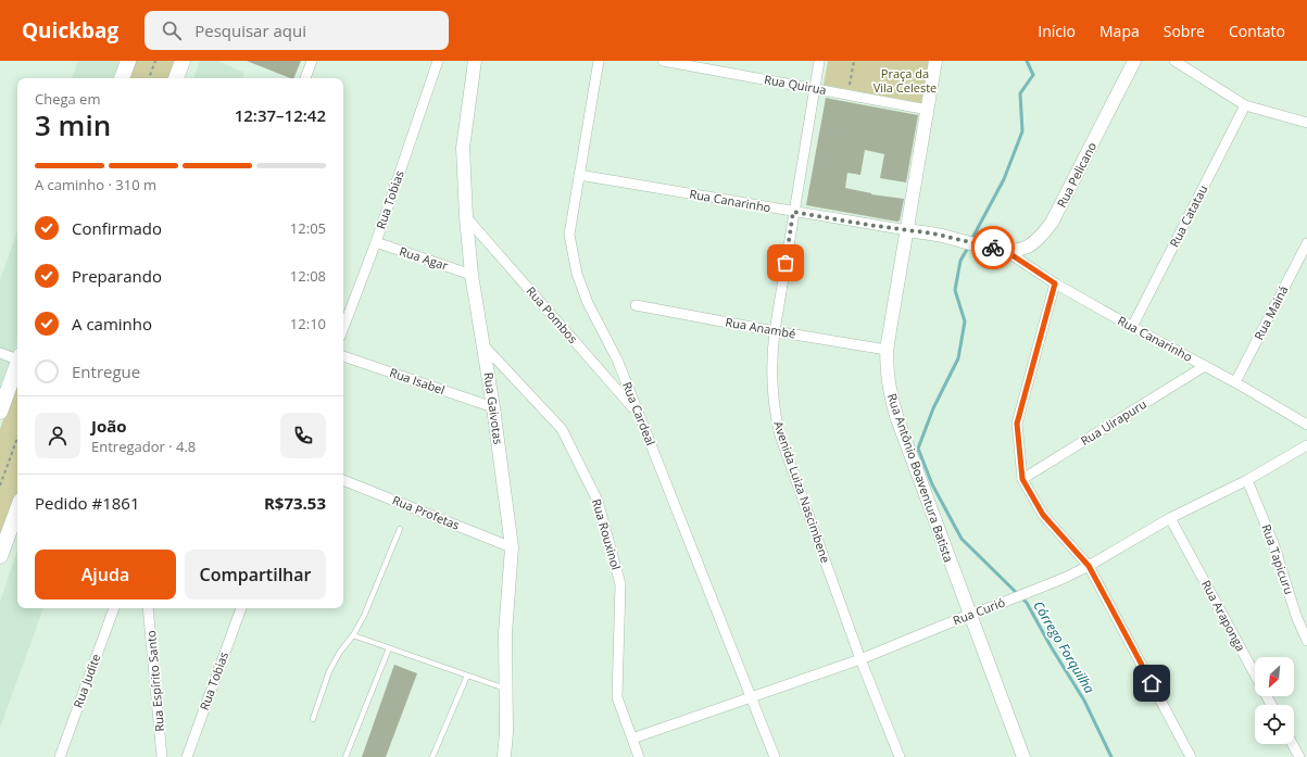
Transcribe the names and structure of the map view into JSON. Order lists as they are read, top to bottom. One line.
{"streets":{"street":["Rua Quirua","Rua Pelicano","Rua Tobias","Rua Canarinho","Rua Catatau","Rua Agar","Rua Mainá","Rua Pombos","Rua Anambé","Rua Isabel","Rua Gaivotas","Rua Cardeal","Rua Uirapuru","Rua Antônio Boaventura Batista","Avenida Luiza Nascimbene","Rua Profetas","Rua Rouxinol","Rua Tapicuru","Rua Curió","Rua Araponga","Rua Judite","Rua Espírito Santo"]},"crossings":[["Rua Quirua","Rua Antônio Boaventura Batista"],["Rua Quirua","Avenida Luiza Nascimbene"],["Rua Pelicano","Rua Canarinho"],["Rua Tobias","Rua Agar"],["Rua Canarinho","Rua Catatau"],["Rua Canarinho","Rua Mainá"],["Rua Canarinho","Rua Cardeal"],["Rua Canarinho","Rua Uirapuru"],["Rua Canarinho","Rua Antônio Boaventura Batista"],["Rua Canarinho","Avenida Luiza Nascimbene"],["Rua Agar","Rua Gaivotas"],["Rua Pombos","Rua Gaivotas"],["Rua Pombos","Rua Cardeal"],["Rua Anambé","Rua Antônio Boaventura Batista"],["Rua Anambé","Avenida Luiza Nascimbene"],["Rua Isabel","Rua Gaivotas"],["Rua Gaivotas","Rua Profetas"],["Rua Gaivotas","Rua Rouxinol"],["Rua Cardeal","Rua Curió"],["Rua Antônio Boaventura Batista","Rua Curió"],["Avenida Luiza Nascimbene","Rua Curió"],["Rua Rouxinol","Rua Curió"],["Rua Tapicuru","Rua Curió"],["Rua Curió","Rua Araponga"]],"water":["Córrego Forquilha"],"parks":["Praça da Vila Celeste"],"north":"bottom left","page":{"header":"Quickbag","search":"Pesquisar aqui","nav":["Início","Mapa","Sobre","Contato"],"heading":["3 min","Chega em","12:37–12:42"],"panel":["João","Entregador · 4.8","Pedido #1861","R$73.53"],"bar":"A caminho · 310 m","list":[["Confirmado","12:05"],["Preparando","12:08"],["A caminho","12:10"],"Entregue"],"buttons":["Ajuda","Compartilhar"]}}
